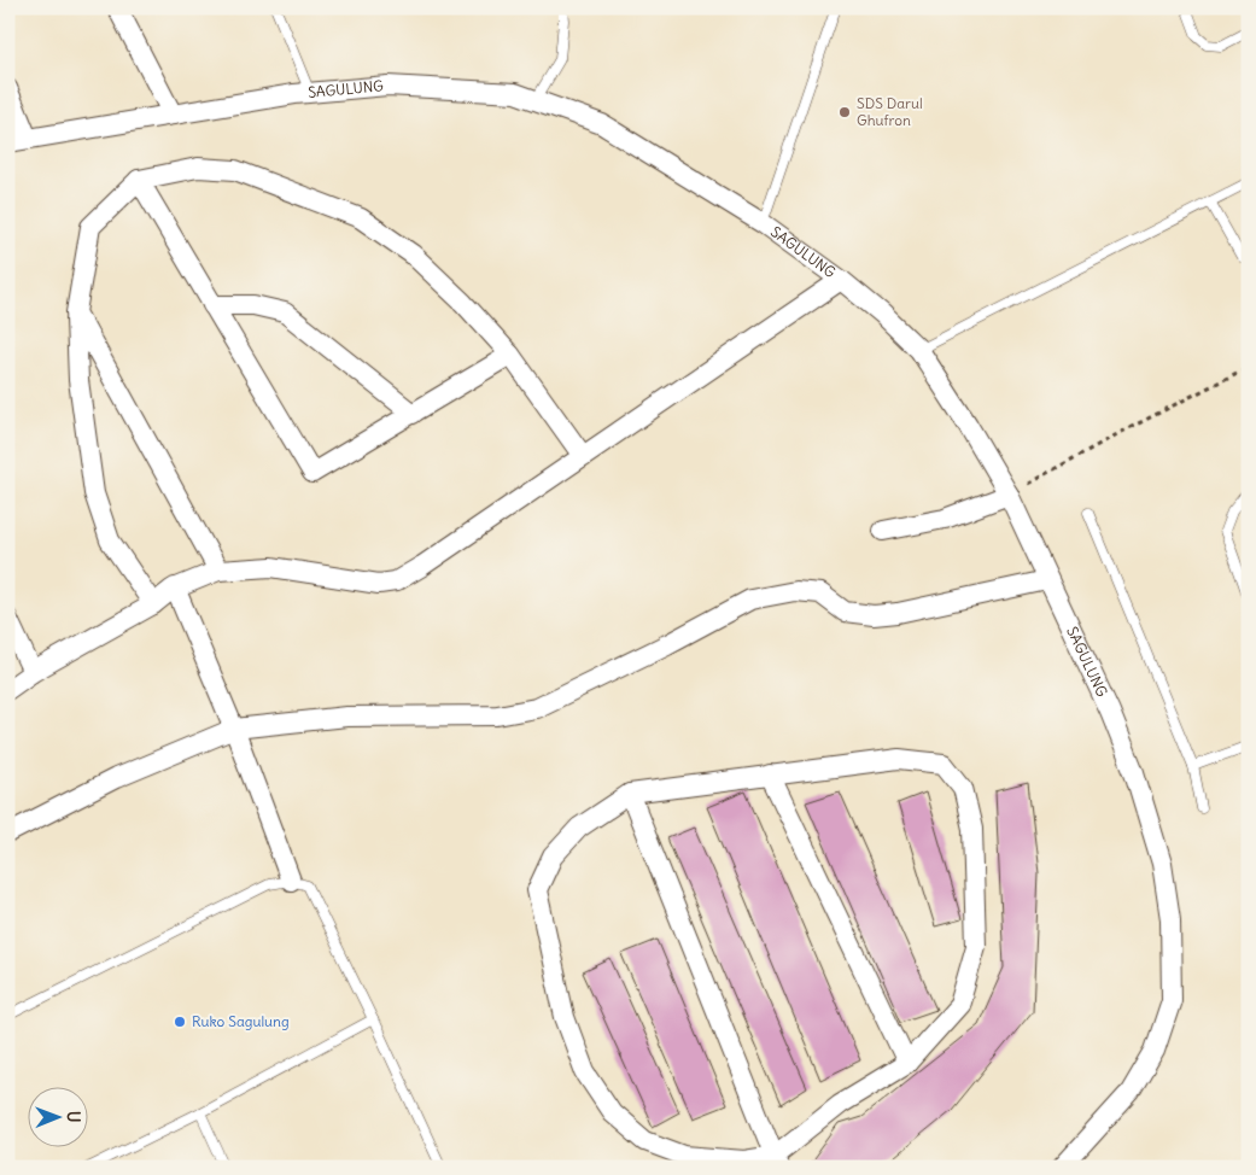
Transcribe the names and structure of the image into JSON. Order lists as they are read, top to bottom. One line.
{"streets":{"street":["SAGULUNG"]},"places":["SDS Darul Ghufron","Ruko Sagulung"],"north":"right"}
